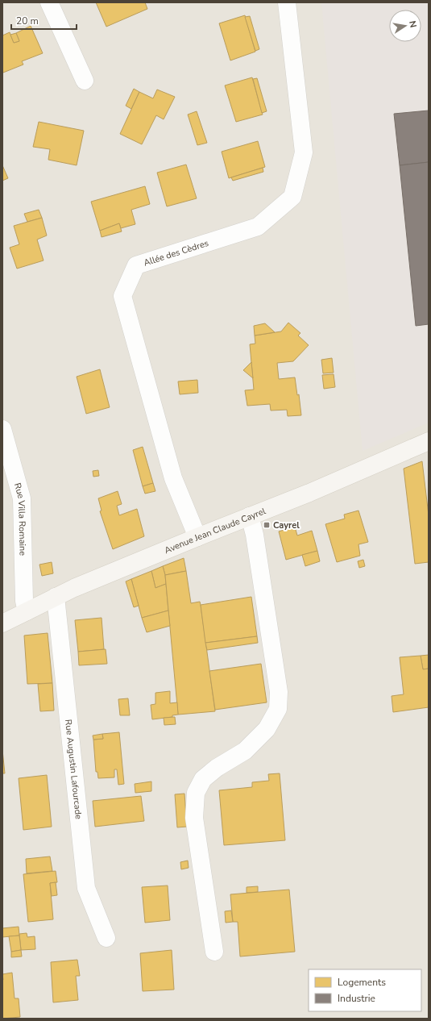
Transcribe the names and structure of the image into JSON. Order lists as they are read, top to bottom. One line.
{"streets":{"main road":["Avenue Jean Claude Cayrel"],"street":["Allée des Cèdres","Rue Villa Romaine","Rue Augustin Lafourcade"]},"crossings":[["Allée des Cèdres","Avenue Jean Claude Cayrel"],["Rue Villa Romaine","Avenue Jean Claude Cayrel"],["Avenue Jean Claude Cayrel","Rue Augustin Lafourcade"]],"places":{"transit":["Cayrel"]},"legend":["Logements","Industrie"],"scale_bar":"20 m","north":"right"}
